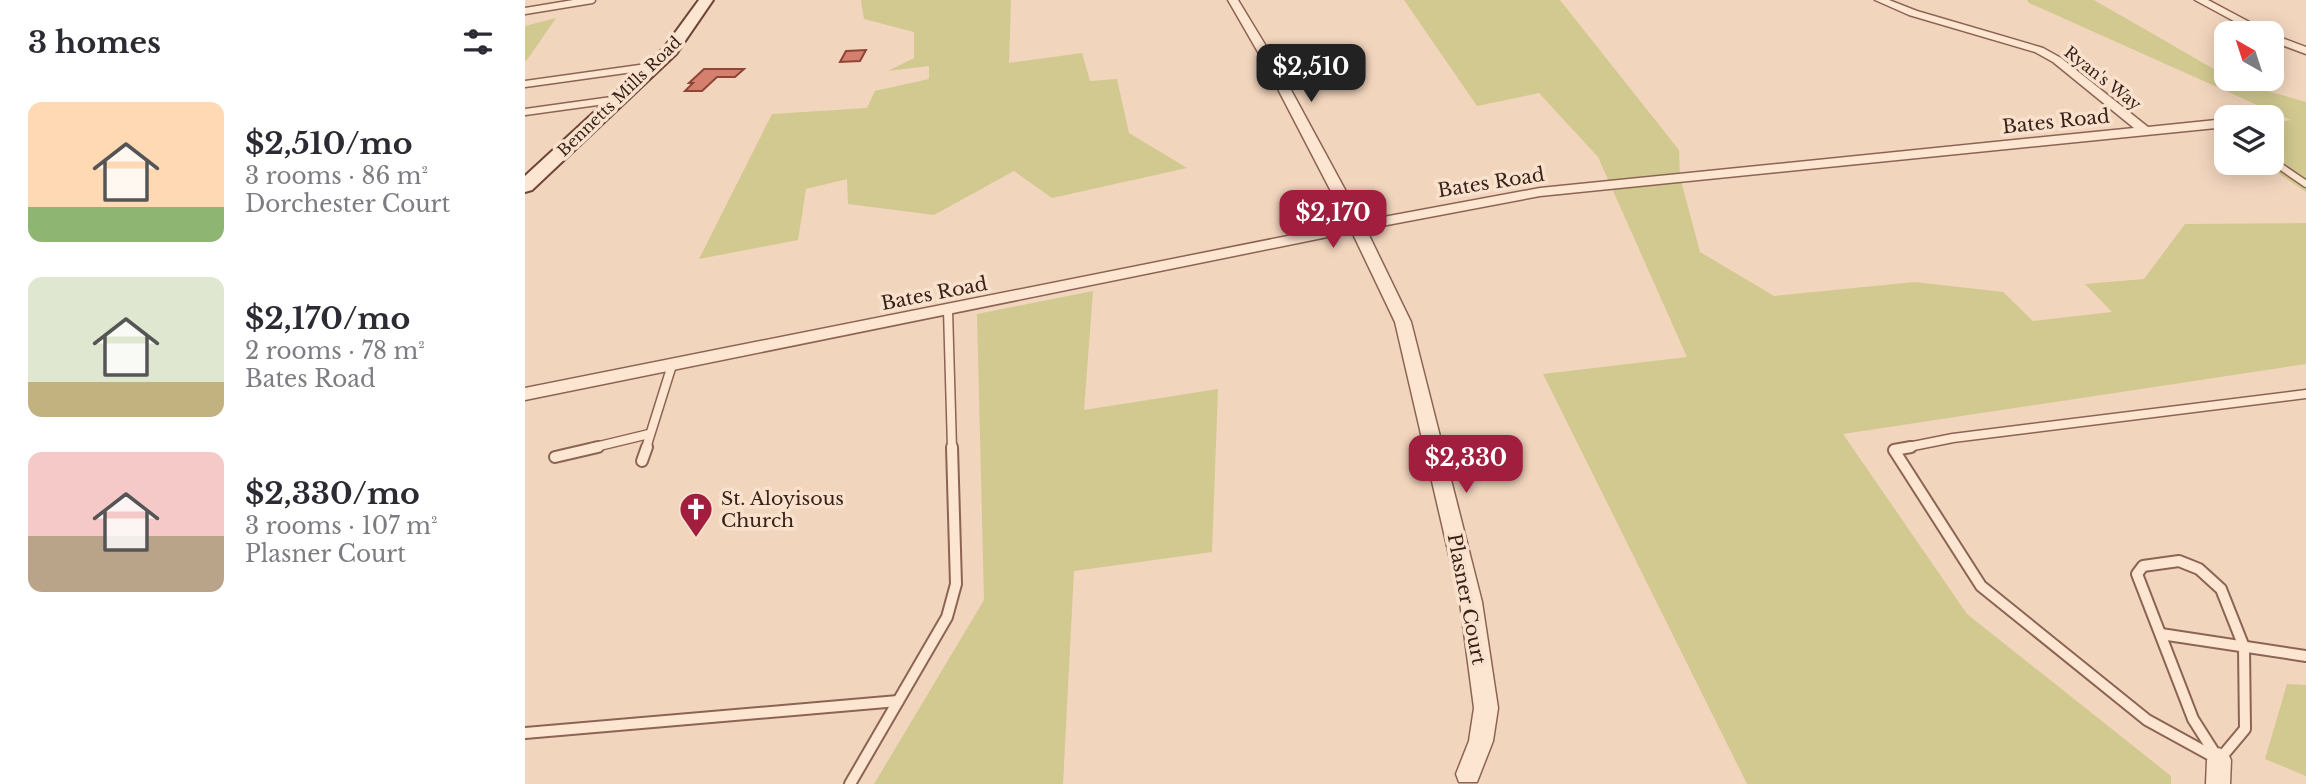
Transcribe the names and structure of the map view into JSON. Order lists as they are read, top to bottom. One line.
{"streets":{"main road":["Bennetts Mills Road"],"street":["Ryan's Way","Bates Road","Plasner Court"]},"crossings":[["Ryan's Way","Bates Road"],["Bates Road","Plasner Court"]],"places":{"church":["St. Aloyisous Church"]},"north":"top left","page":{"heading":"3 homes","price":["$2,510","$2,170","$2,330"],"list":[{"name":"$2,510/mo","note":"3 rooms · 86 m² · Dorchester Court"},{"name":"$2,170/mo","note":"2 rooms · 78 m² · Bates Road"},{"name":"$2,330/mo","note":"3 rooms · 107 m² · Plasner Court"}]}}
